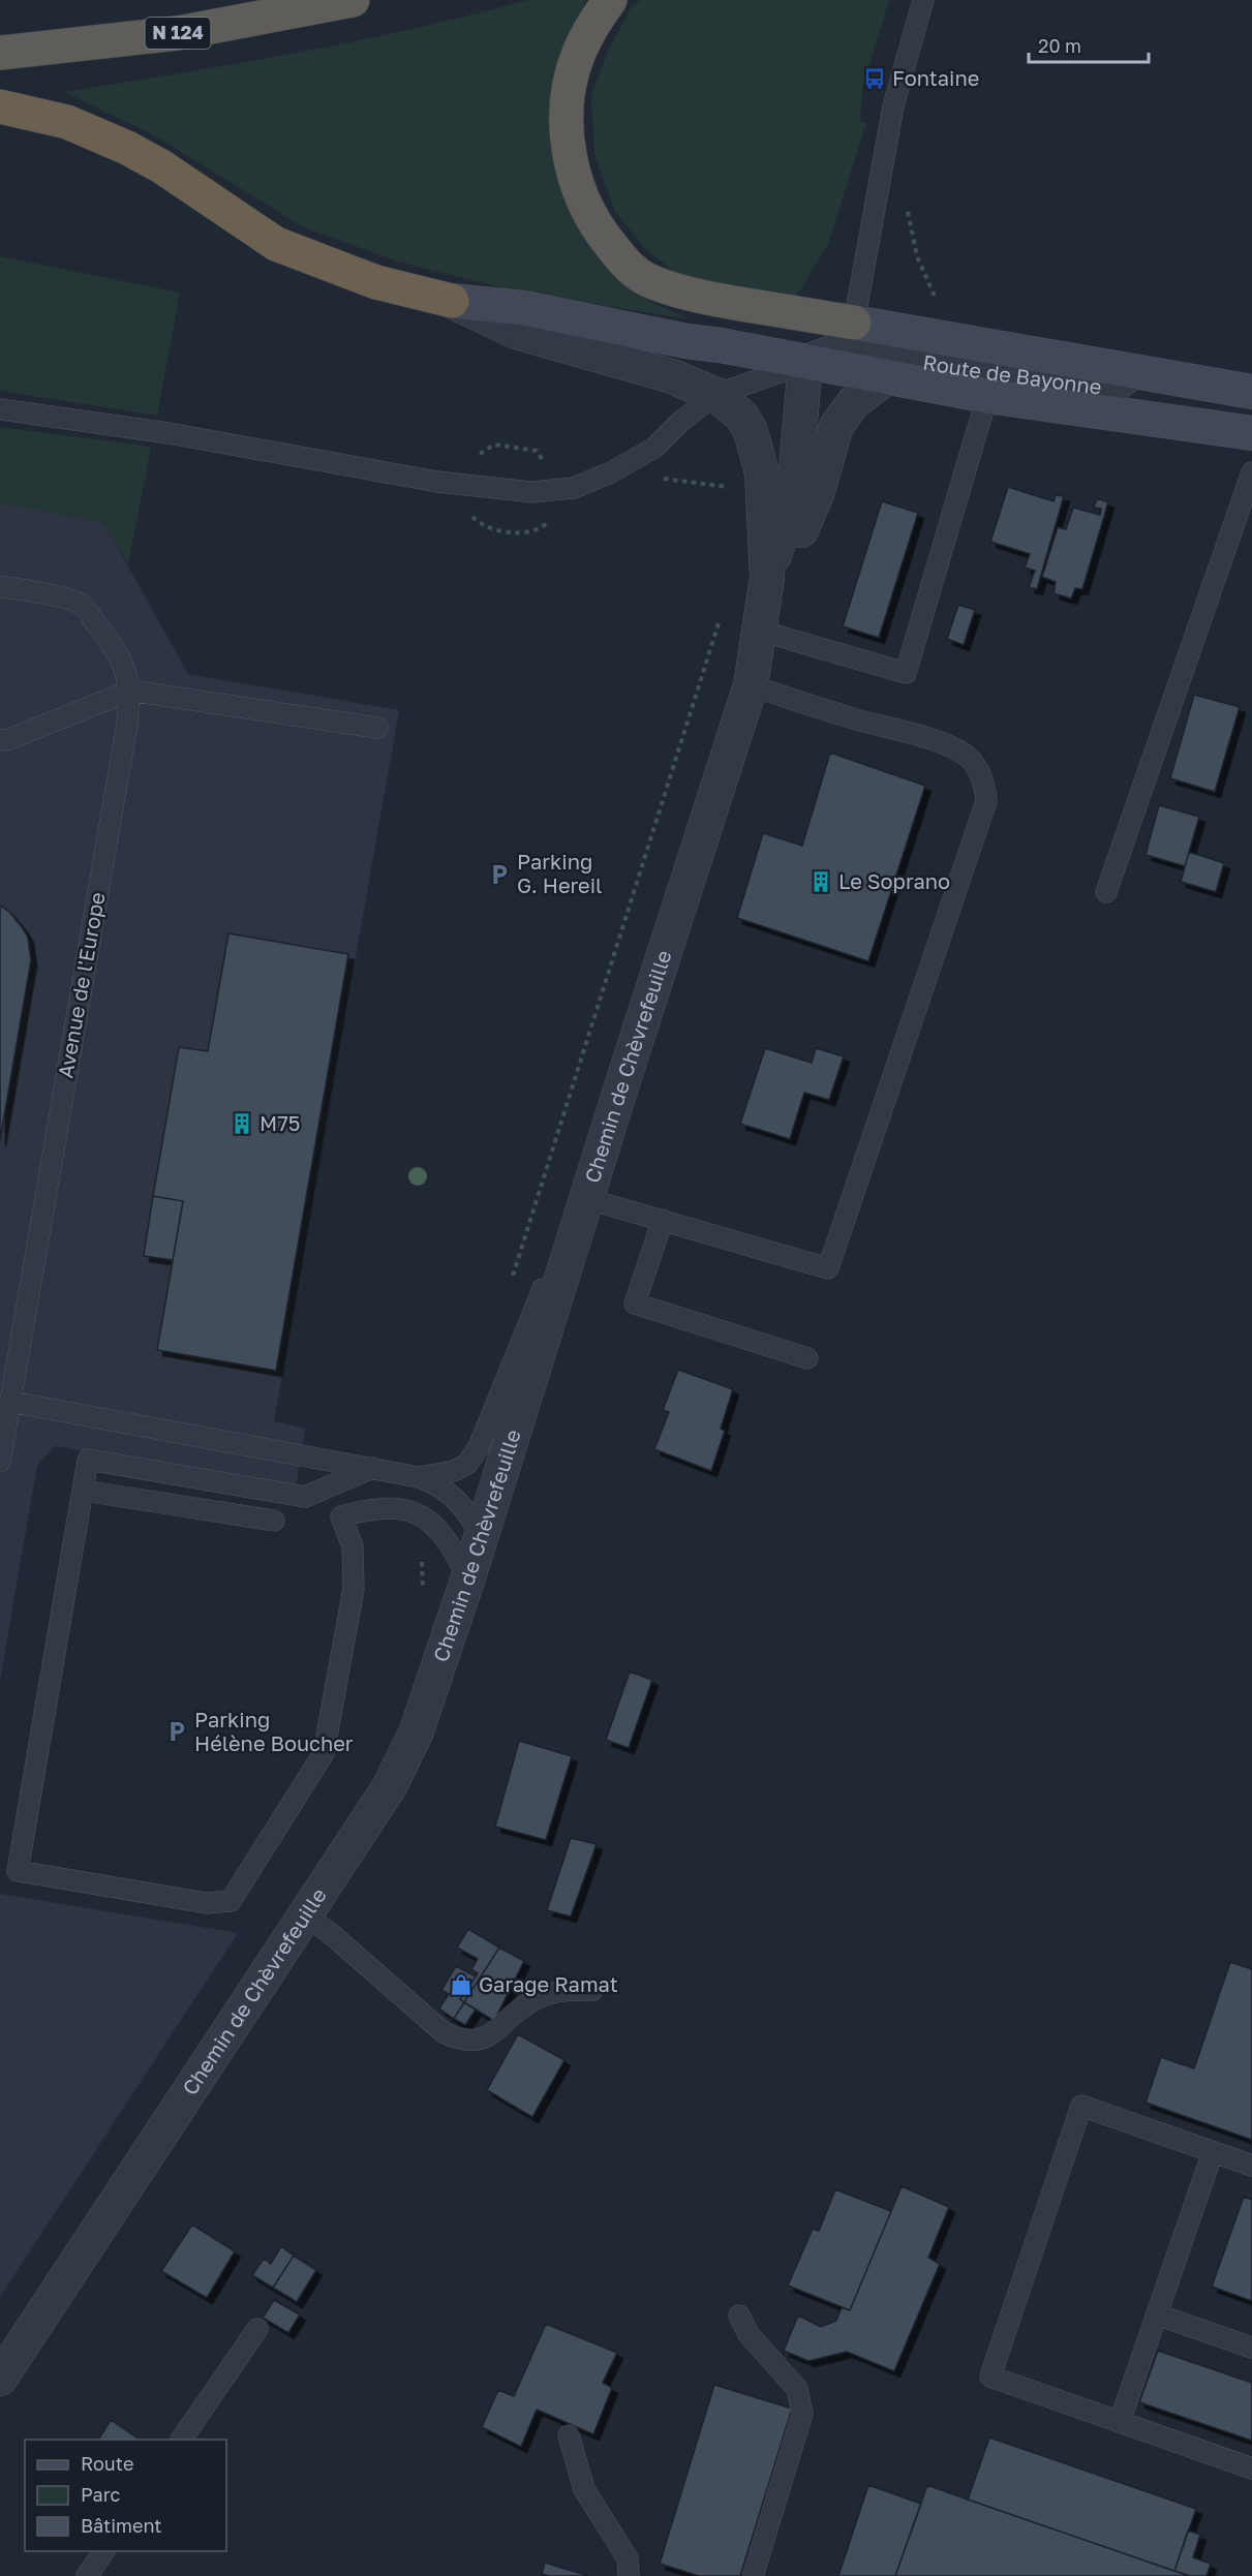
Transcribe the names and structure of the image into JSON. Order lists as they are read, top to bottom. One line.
{"streets":{"highway":["N 124"],"main road":["Route de Bayonne"],"street":["Chemin de Chèvrefeuille"],"lane":["Avenue de l'Europe"]},"crossings":[["Route de Bayonne","Chemin de Chèvrefeuille"]],"places":{"bus stop":["Fontaine"],"parking":["Parking G. Hereil","Parking Hélène Boucher"],"building":["Le Soprano","M75"],"shop":["Garage Ramat"]},"legend":["Route","Parc","Bâtiment"],"scale_bar":"20 m"}
